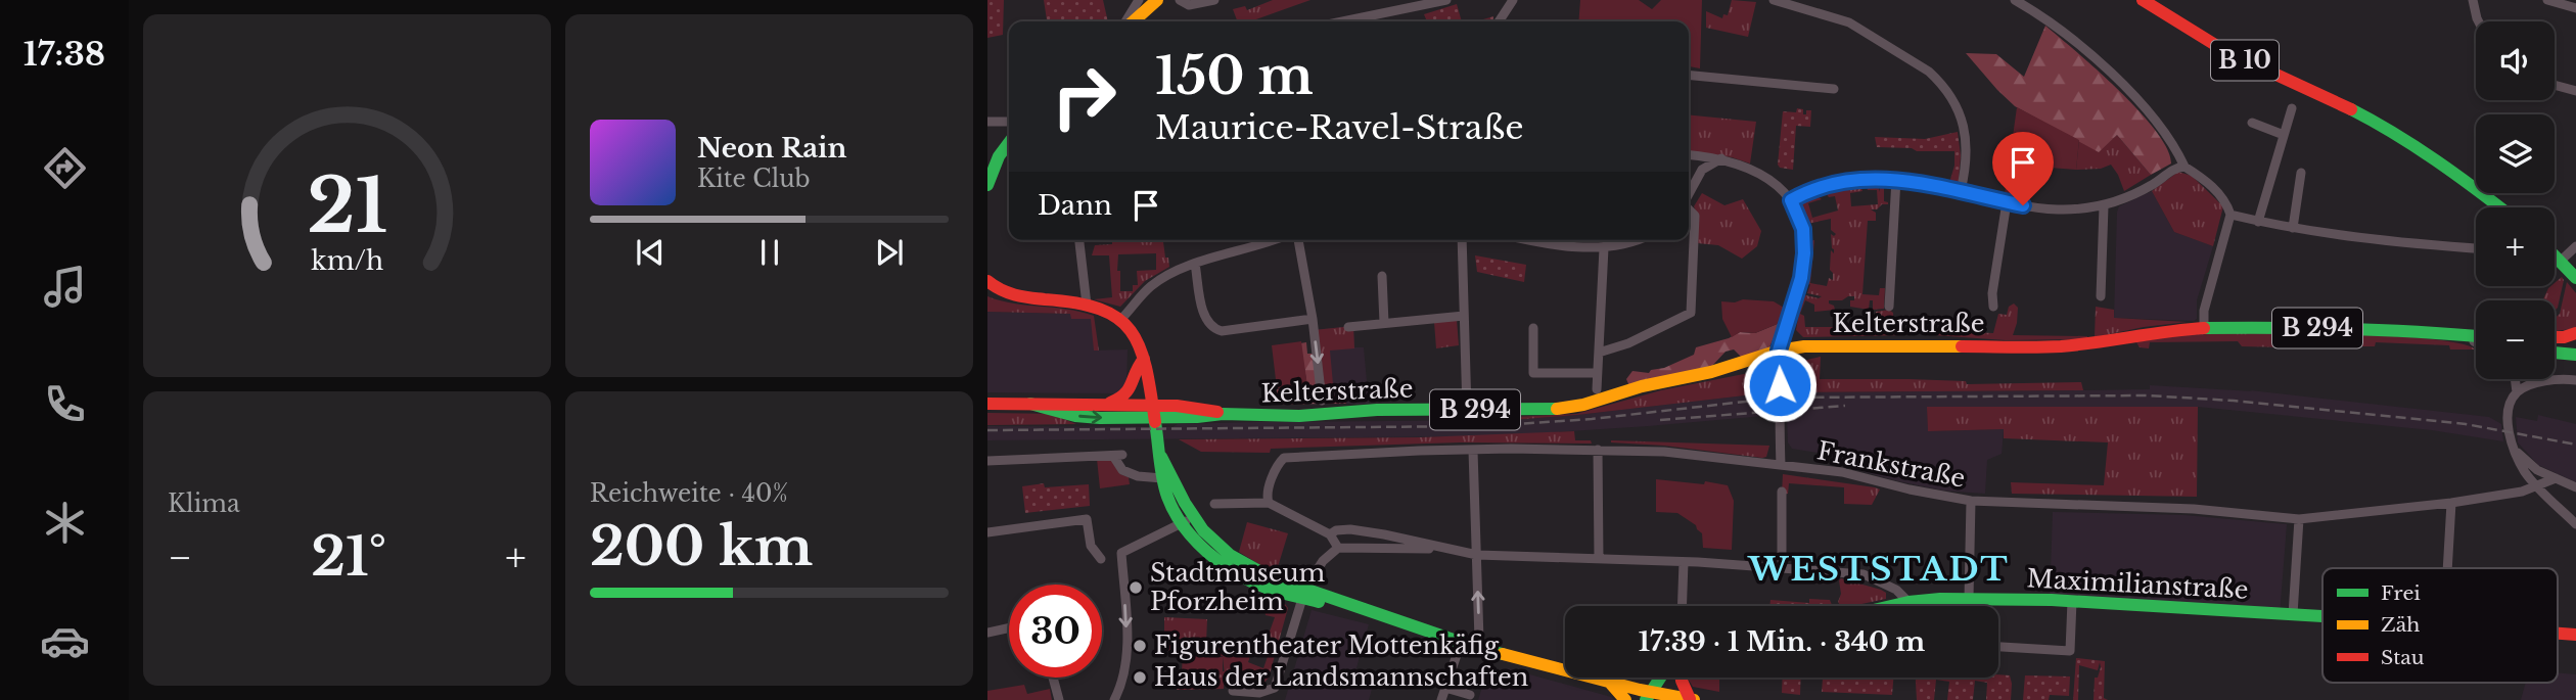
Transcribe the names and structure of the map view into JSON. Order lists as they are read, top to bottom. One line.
{"streets":{"main road":["B 10","Kelterstraße","B 294","Maximilianstraße"],"street":["Frankstraße"]},"districts":["WESTSTADT"],"places":["Stadtmuseum Pforzheim","Figurentheater Mottenkäfig","Haus der Landsmannschaften"],"legend":["Frei","Zäh","Stau"],"page":{"tabs":"17:38","map_buttons":["+","−"],"turn":["150 m","Maurice-Ravel-Straße"],"song":["Neon Rain","Kite Club"],"then":"Dann","tile":["Klima",["Reichweite · 40%","200 km"]],"heat":["−","21°","+"],"limit":"30","trip":"17:39 · 1 Min. · 340 m","gauge":["21","km/h"]}}
